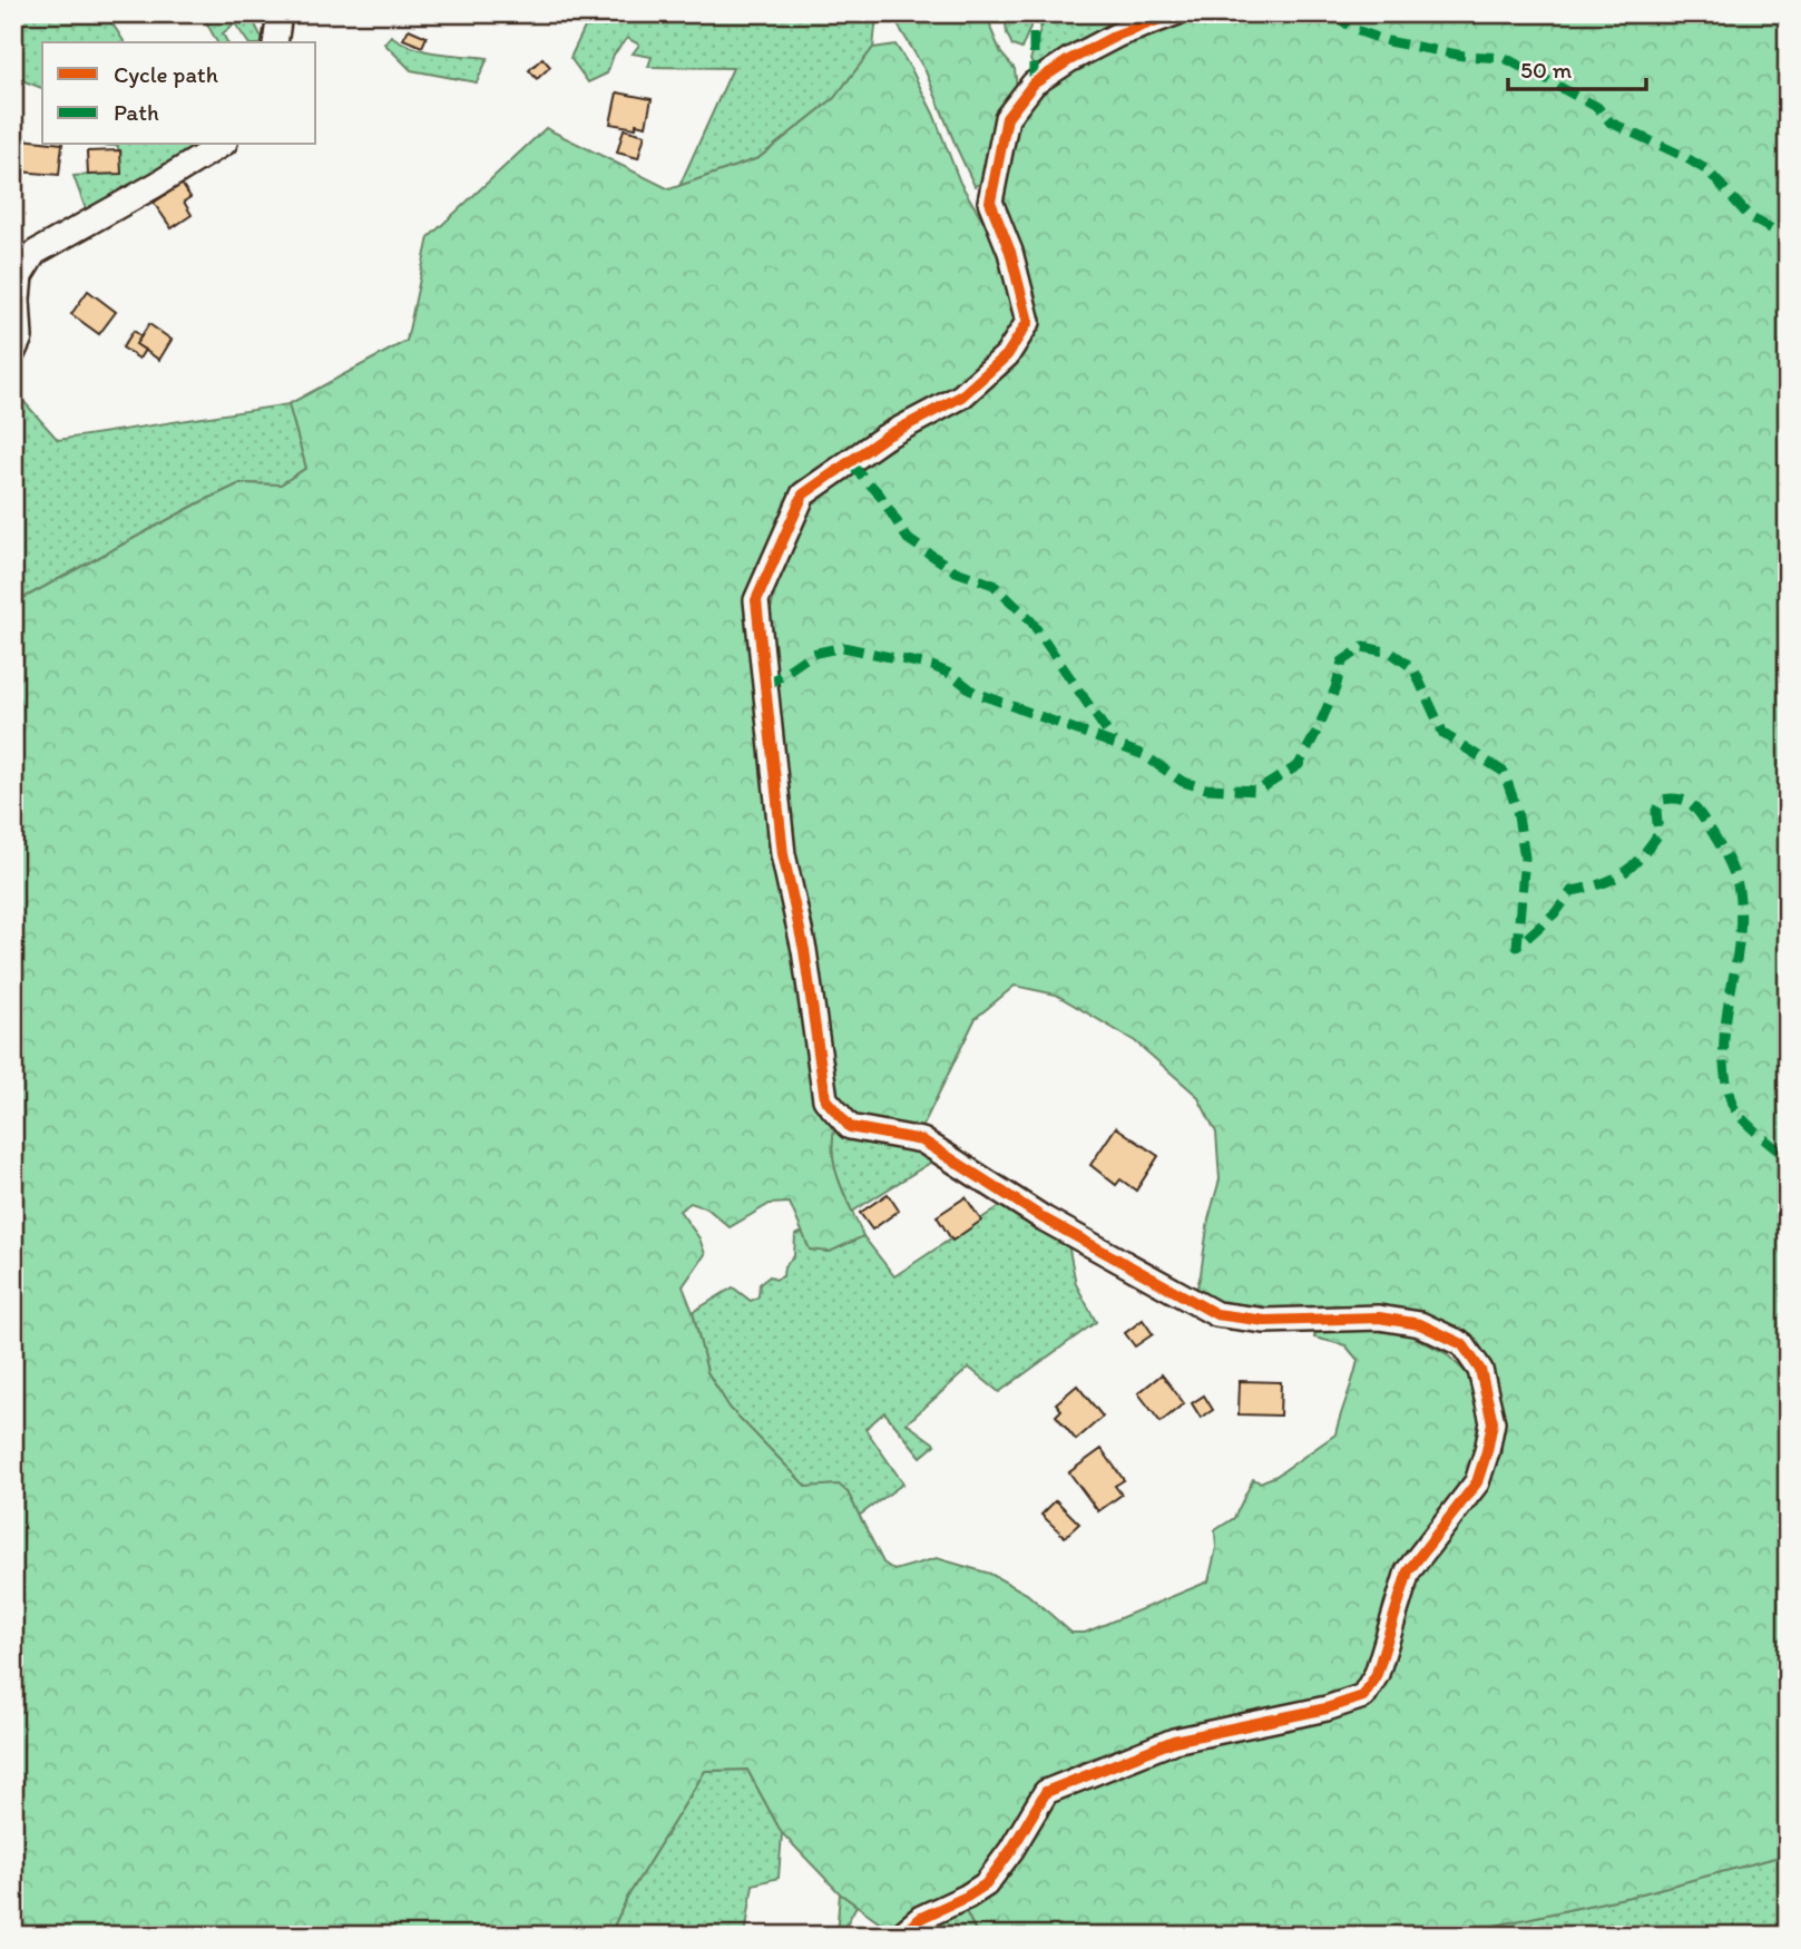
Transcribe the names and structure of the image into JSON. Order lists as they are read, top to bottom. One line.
{"legend":["Cycle path","Path"],"scale_bar":"50 m"}
